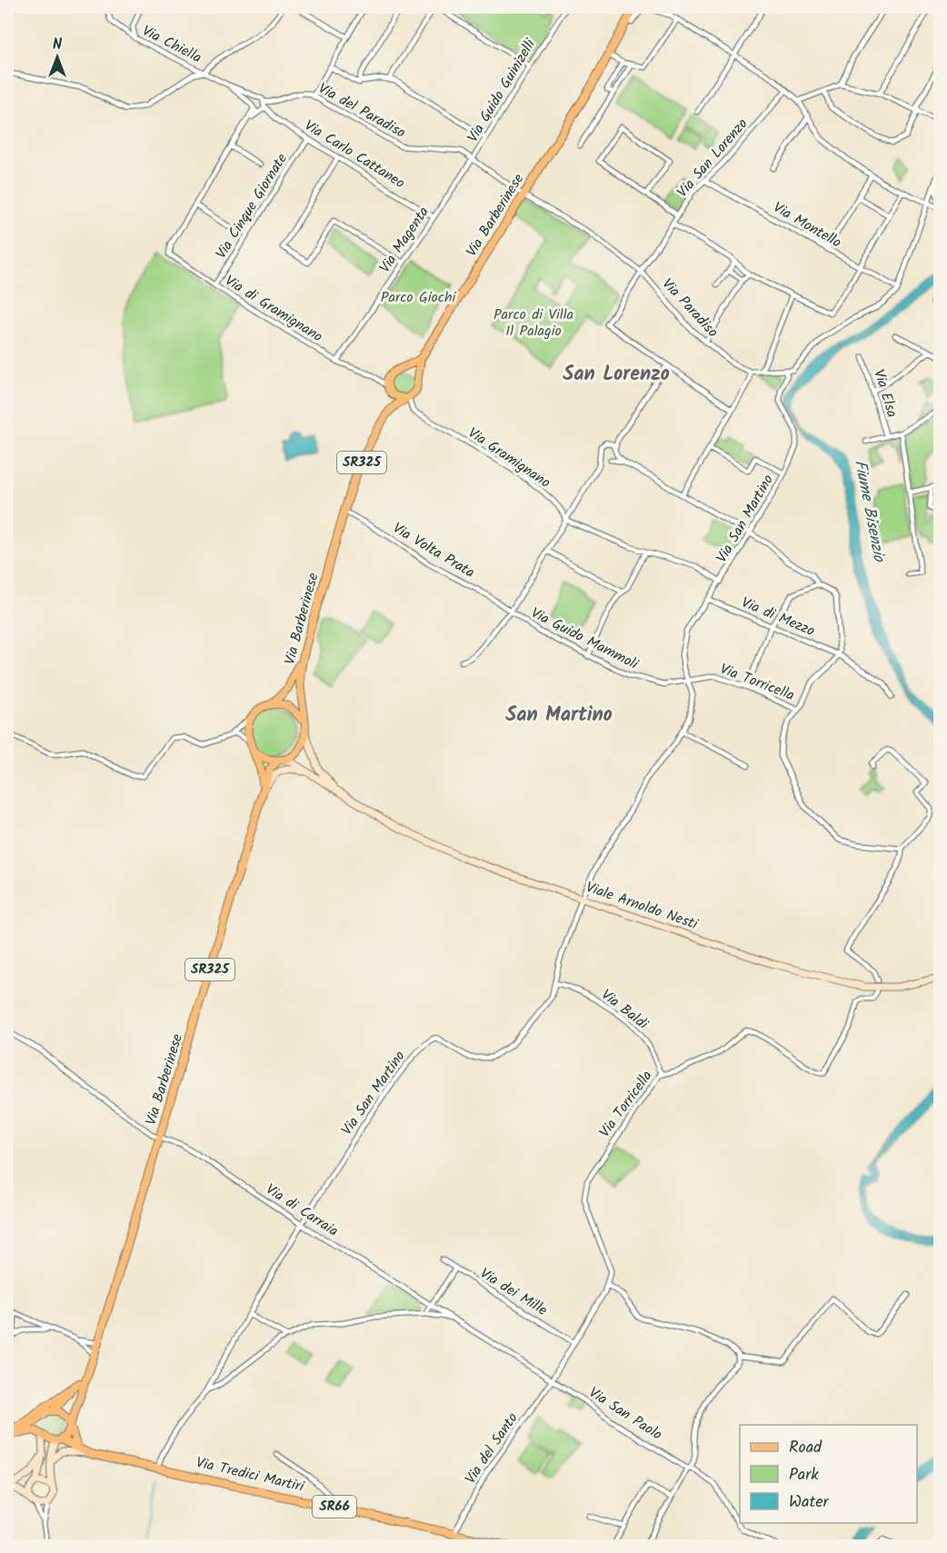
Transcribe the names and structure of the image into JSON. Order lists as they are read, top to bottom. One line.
{"streets":{"main road":["Via Barberinese","SR325","Via Tredici Martiri","SR66"],"street":["Via Chiella","Via Guido Guinizelli","Via del Paradiso","Via Carlo Cattaneo","Via San Lorenzo","Via Cinque Giornate","Via Montello","Via Magenta","Via Paradiso","Via di Gramignano","Via Elsa","Via Gramignano","Via San Martino","Via Volta Prata","Via di Mezzo","Via Guido Mammoli","Via Torricella","Viale Arnoldo Nesti","Via Baldi","Via di Carraia","Via dei Mille","Via San Paolo","Via del Santo"]},"crossings":[["Via Guido Guinizelli","Via del Paradiso"],["Via Guido Guinizelli","Via Magenta"],["Via del Paradiso","Via Carlo Cattaneo"],["Via del Paradiso","Via San Lorenzo"],["Via del Paradiso","Via Barberinese"],["Via del Paradiso","Via Magenta"],["Via del Paradiso","Via Paradiso"],["Via Carlo Cattaneo","Via Cinque Giornate"],["Via Carlo Cattaneo","Via Magenta"],["Via San Lorenzo","Via Montello"],["Via San Lorenzo","Via Paradiso"],["Via Cinque Giornate","Via di Gramignano"],["Via Barberinese","Via di Gramignano"],["Via Barberinese","Via Gramignano"],["Via Barberinese","Via Volta Prata"],["Via Barberinese","Viale Arnoldo Nesti"],["Via Barberinese","Via di Carraia"],["Via Barberinese","Via Tredici Martiri"],["Via Barberinese","SR66"],["Via Magenta","Via di Gramignano"],["Via Paradiso","Via San Martino"],["Via di Gramignano","Via Gramignano"],["Via San Martino","Via di Mezzo"],["Via San Martino","Via Guido Mammoli"],["Via San Martino","Via Torricella"],["Via San Martino","Viale Arnoldo Nesti"],["Via San Martino","Via Baldi"],["Via San Martino","Via di Carraia"],["Via San Martino","Via Tredici Martiri"],["Via Volta Prata","Via Guido Mammoli"],["Via Guido Mammoli","Via Torricella"],["Via Torricella","Via Baldi"],["Via Torricella","Via dei Mille"],["Via Torricella","Via San Paolo"],["Via Torricella","Via del Santo"],["Via di Carraia","Via San Paolo"],["Via San Paolo","Via del Santo"],["Via del Santo","Via Tredici Martiri"],["Via Tredici Martiri","SR66"]],"districts":["San Lorenzo","San Martino"],"water":["Fiume Bisenzio"],"parks":["Parco Giochi","Parco di Villa Il Palagio"],"legend":["Road","Park","Water"],"north":"top"}
